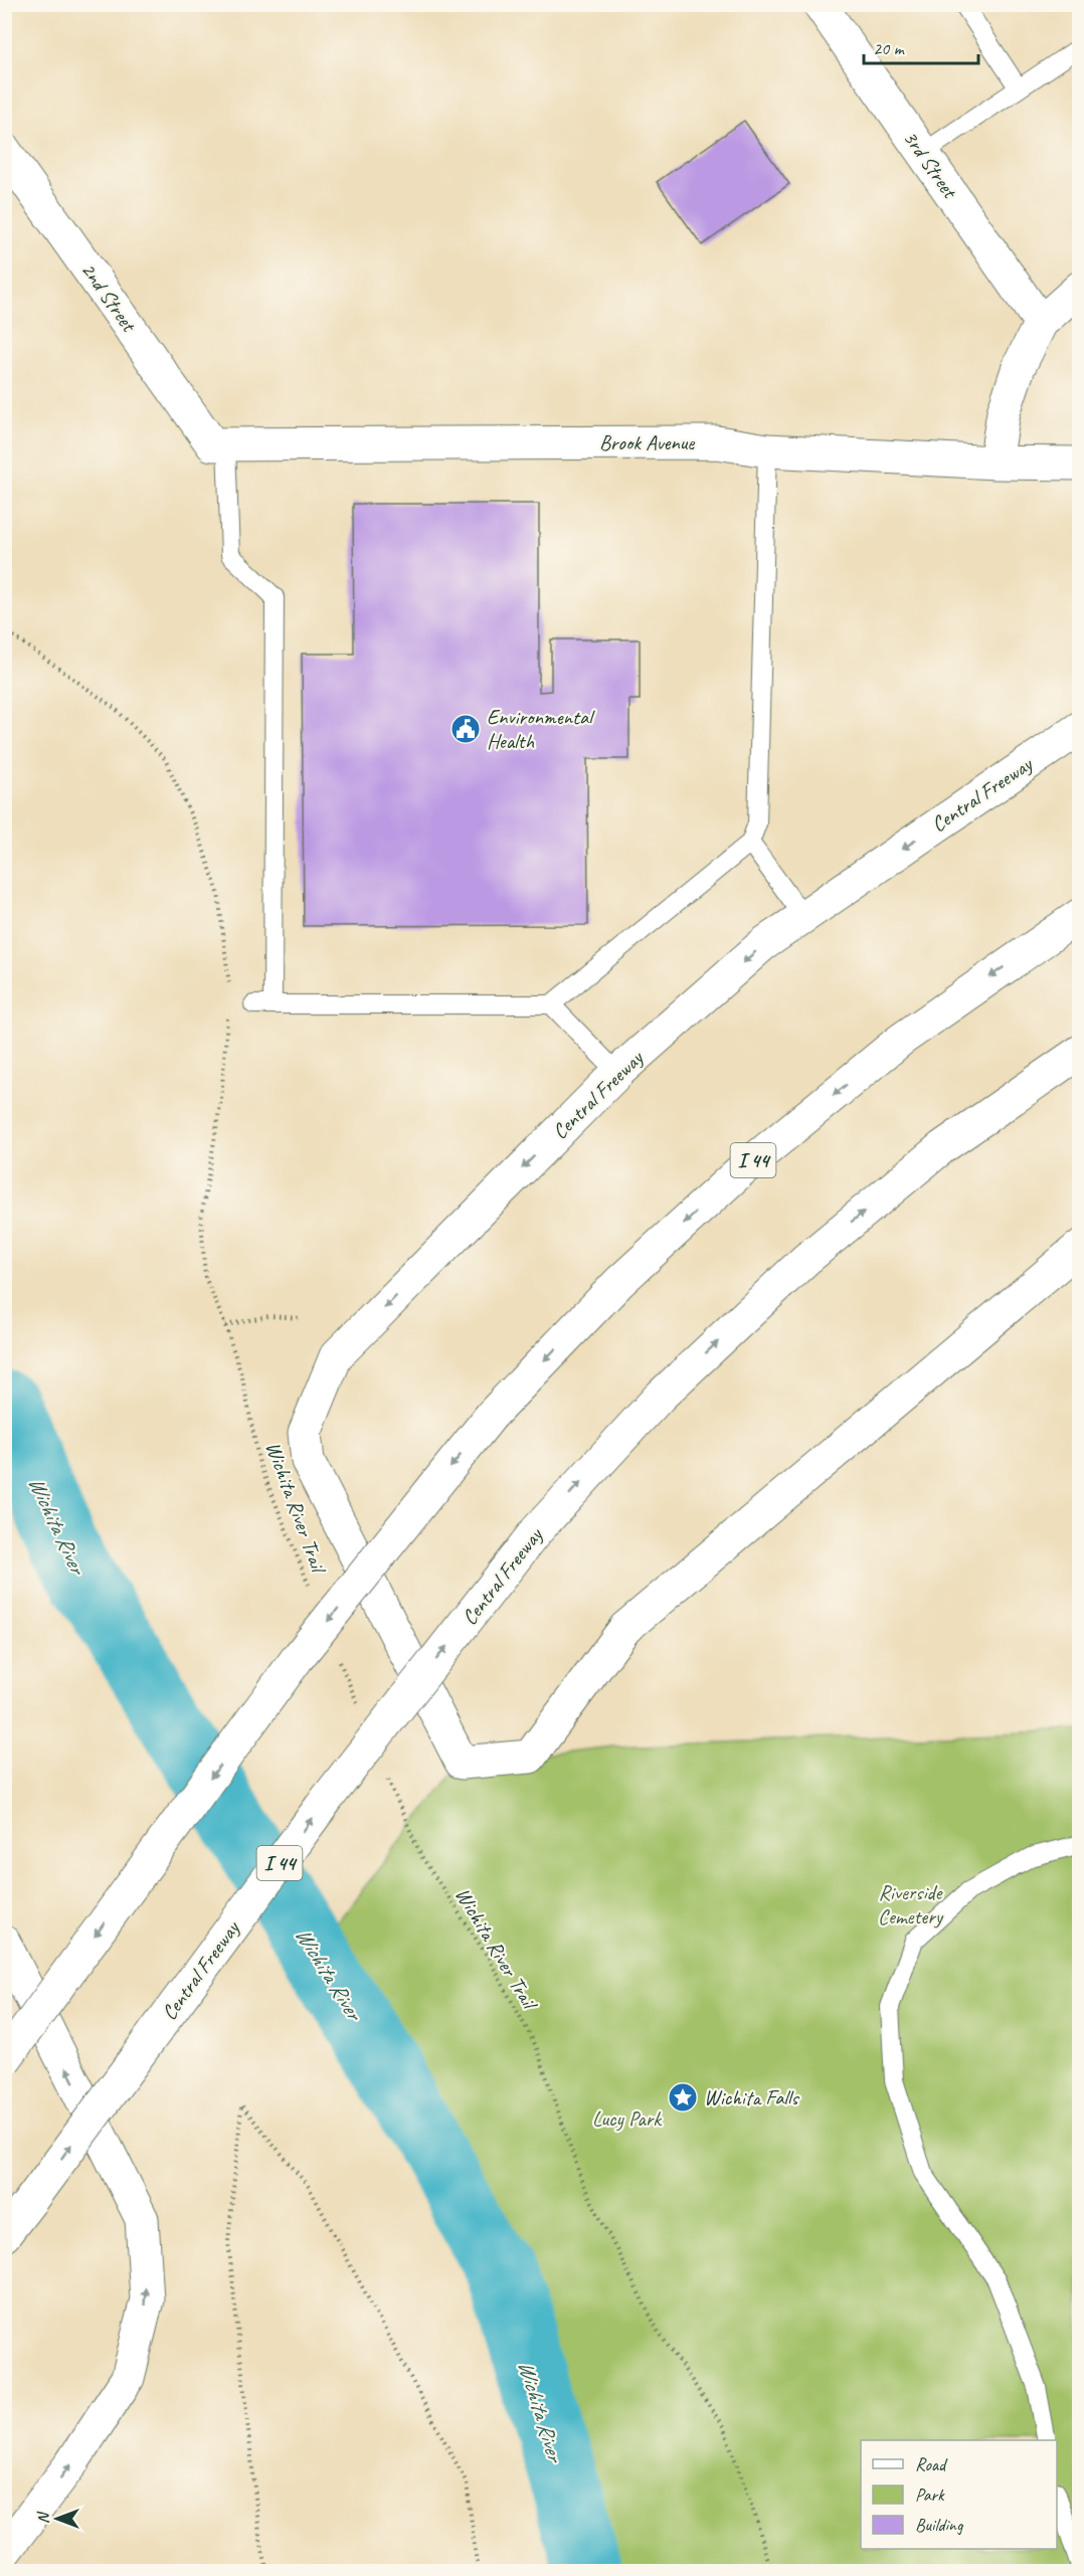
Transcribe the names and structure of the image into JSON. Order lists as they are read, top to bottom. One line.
{"streets":{"main road":["3rd Street","2nd Street","Brook Avenue","Central Freeway","I 44"],"path":["Wichita River Trail"]},"crossings":[["2nd Street","Brook Avenue"]],"water":["Wichita River"],"parks":["Riverside Cemetery","Lucy Park"],"places":{"public building":["Environmental Health"],"place":["Wichita Falls"]},"legend":["Road","Park","Building"],"scale_bar":"20 m","north":"left"}
